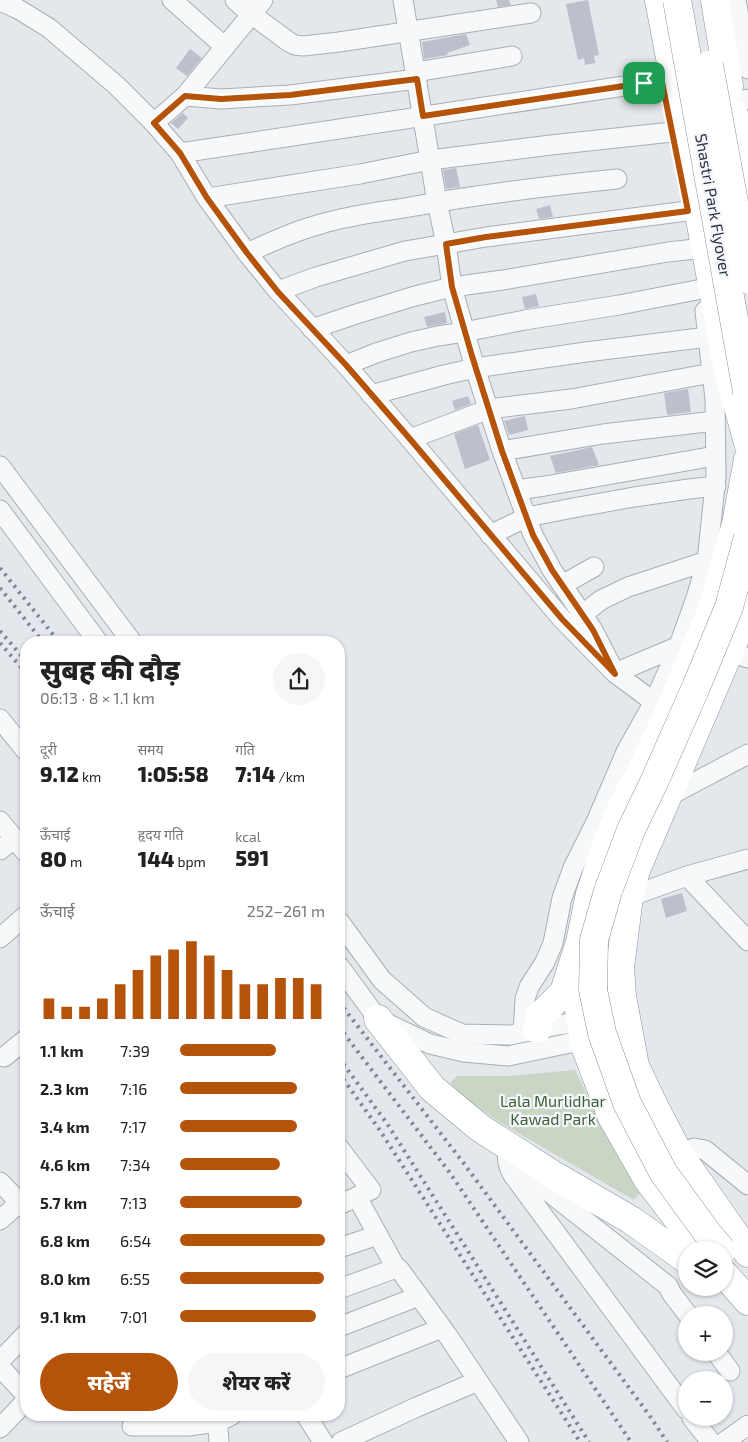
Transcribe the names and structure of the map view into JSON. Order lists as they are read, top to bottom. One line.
{"streets":{"highway":["Shastri Park Flyover"]},"parks":["Lala Murlidhar Kawad Park"],"page":{"heading":["सुबह की दौड़","06:13 · 8 × 1.1 km"],"stats":[["दूरी","9.12 km"],["समय","1:05:58"],["गति","7:14 /km"],["ऊँचाई","80 m"],["हृदय गति","144 bpm"],["kcal","591"]],"chart":["ऊँचाई","252–261 m"],"list":[{"name":"1.1 km","note":"7:39"},{"name":"2.3 km","note":"7:16"},{"name":"3.4 km","note":"7:17"},{"name":"4.6 km","note":"7:34"},{"name":"5.7 km","note":"7:13"},{"name":"6.8 km","note":"6:54"},{"name":"8.0 km","note":"6:55"},{"name":"9.1 km","note":"7:01"}],"map_buttons":["+","−"],"buttons":["सहेजें","शेयर करें"]}}
